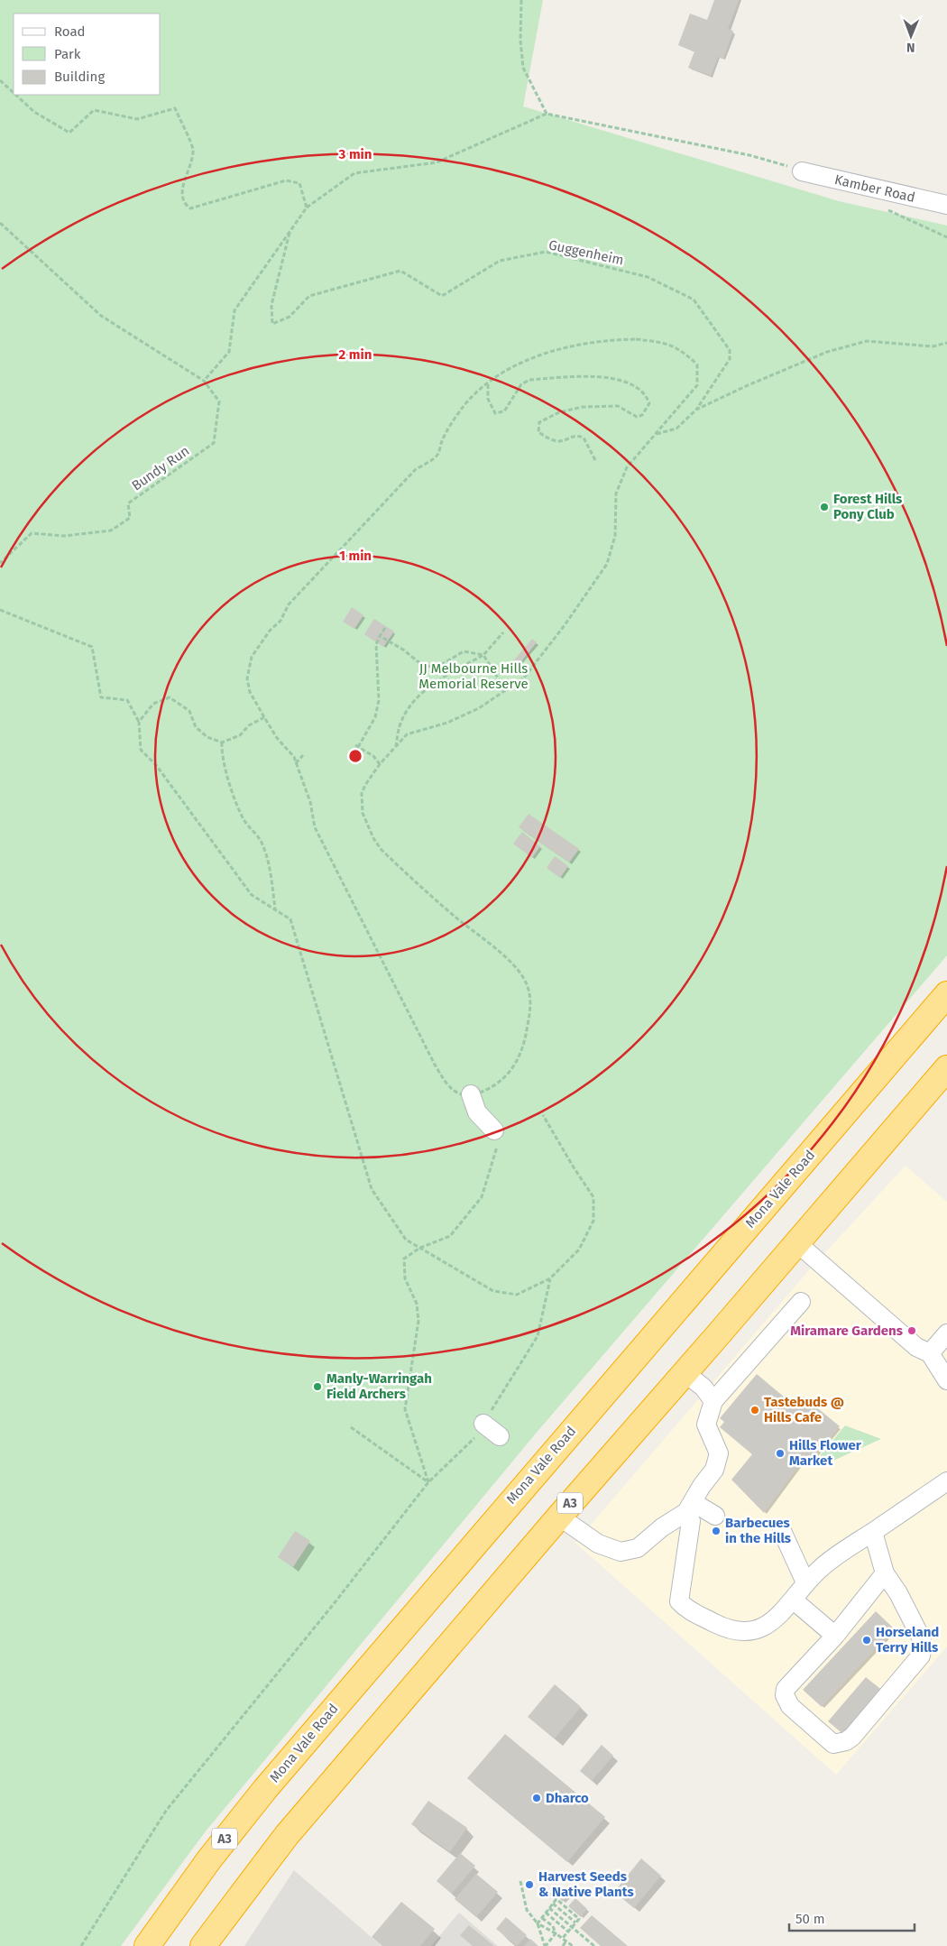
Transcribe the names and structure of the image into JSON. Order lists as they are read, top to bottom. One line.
{"streets":{"highway":["Mona Vale Road","A3"],"street":["Kamber Road"],"path":["Guggenheim","Bundy Run"]},"parks":["JJ Melbourne Hills Memorial Reserve"],"places":["Forest Hills Pony Club","Miramare Gardens","Manly-Warringah Field Archers","Tastebuds @ Hills Cafe","Hills Flower Market","Barbecues in the Hills","Horseland Terry Hills","Dharco","Harvest Seeds & Native Plants"],"legend":["Road","Park","Building"],"scale_bar":"50 m","north":"bottom","rings":["3 min","2 min","1 min"]}
